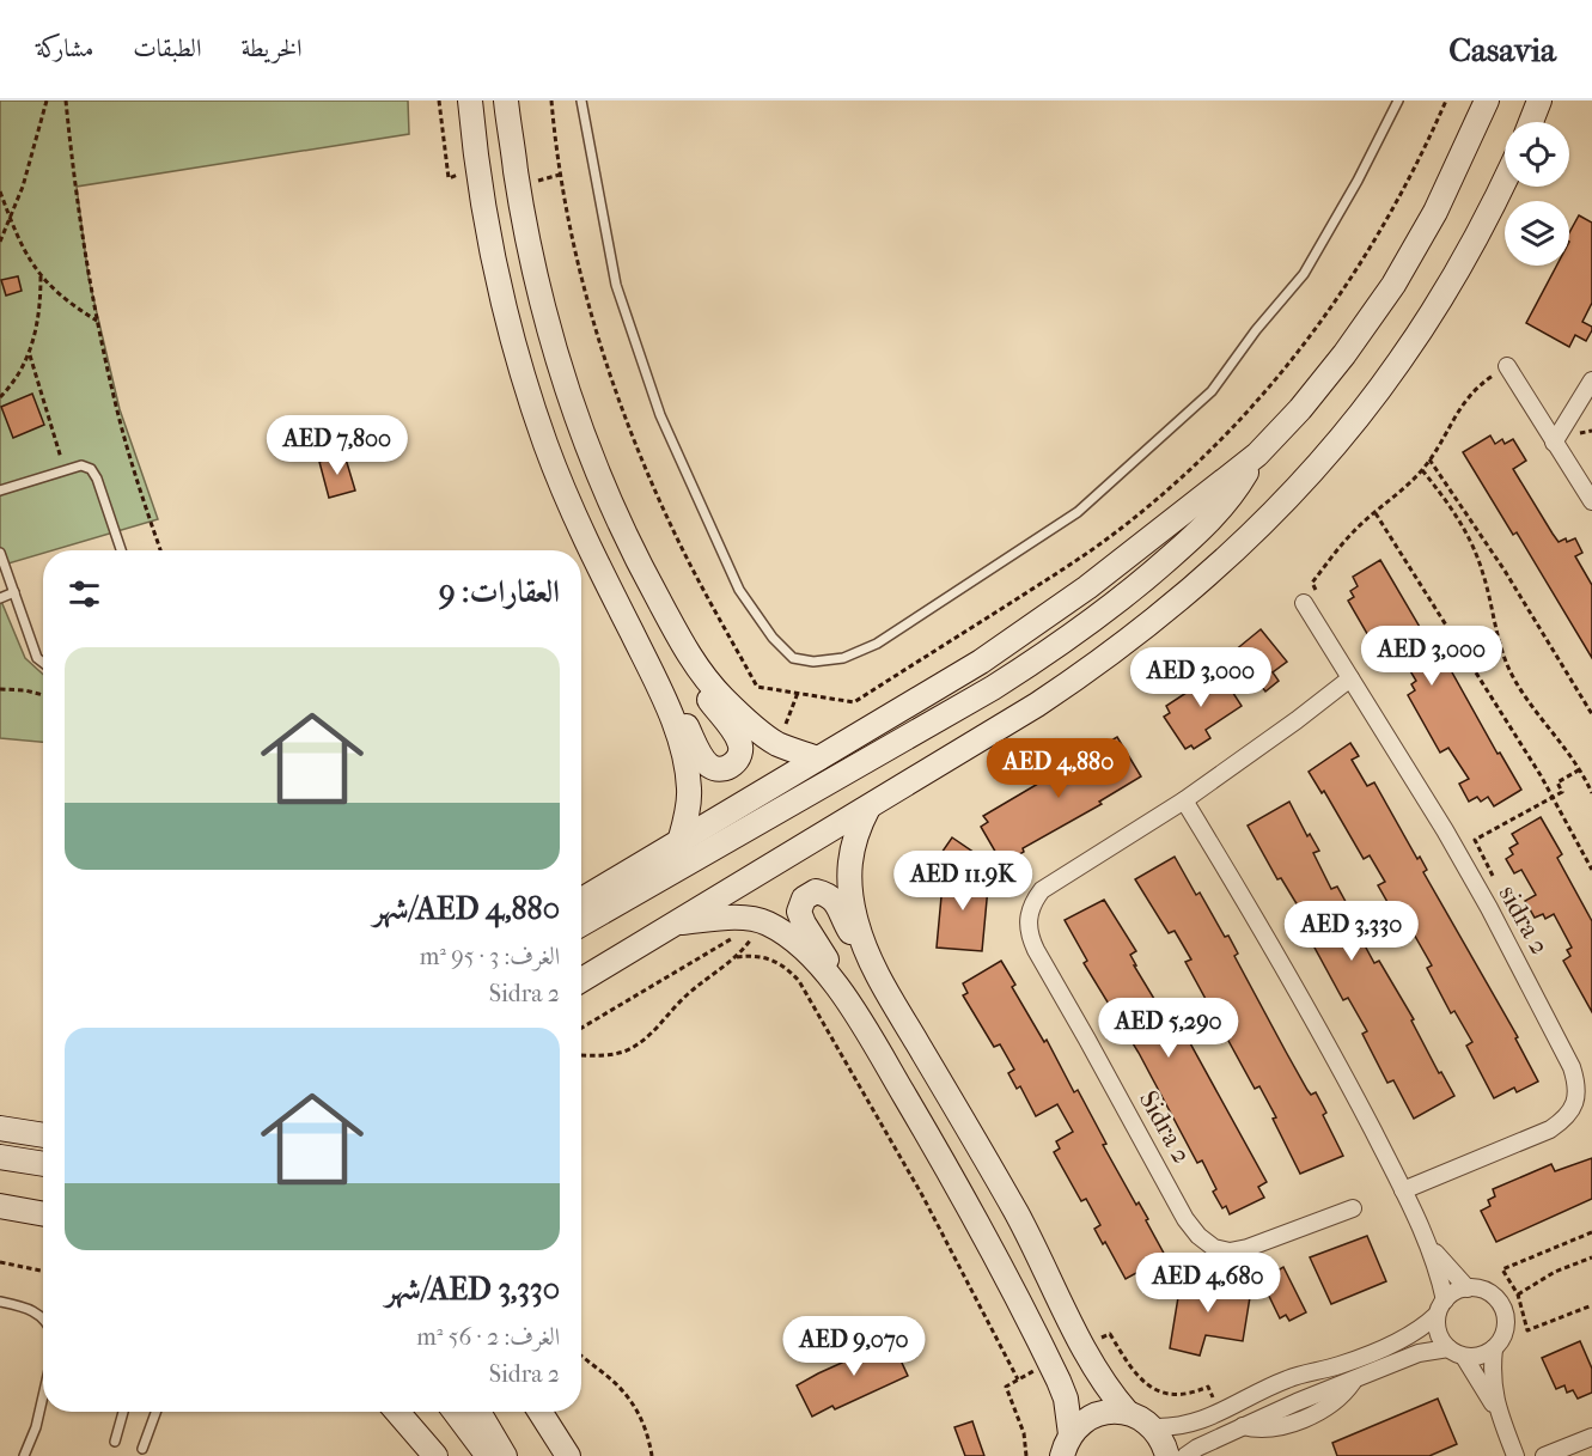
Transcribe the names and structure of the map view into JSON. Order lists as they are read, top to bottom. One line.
{"streets":{"street":["sidra 2","Sidra 2"]},"crossings":[["sidra 2","Sidra 2"]],"page":{"header":"Casavia","nav":["الخريطة","الطبقات","مشاركة"],"price":["AED 7,800","AED 3,000","AED 3,000","AED 4,880","AED 11.9K","AED 3,330","AED 5,290","AED 4,680","AED 9,070"],"heading":"العقارات: 9","list":[{"name":"AED 4,880/شهر","note":"الغرف: 3 · 95 m² · Sidra 2"},{"name":"AED 3,330/شهر","note":"الغرف: 2 · 56 m² · Sidra 2"}]}}
